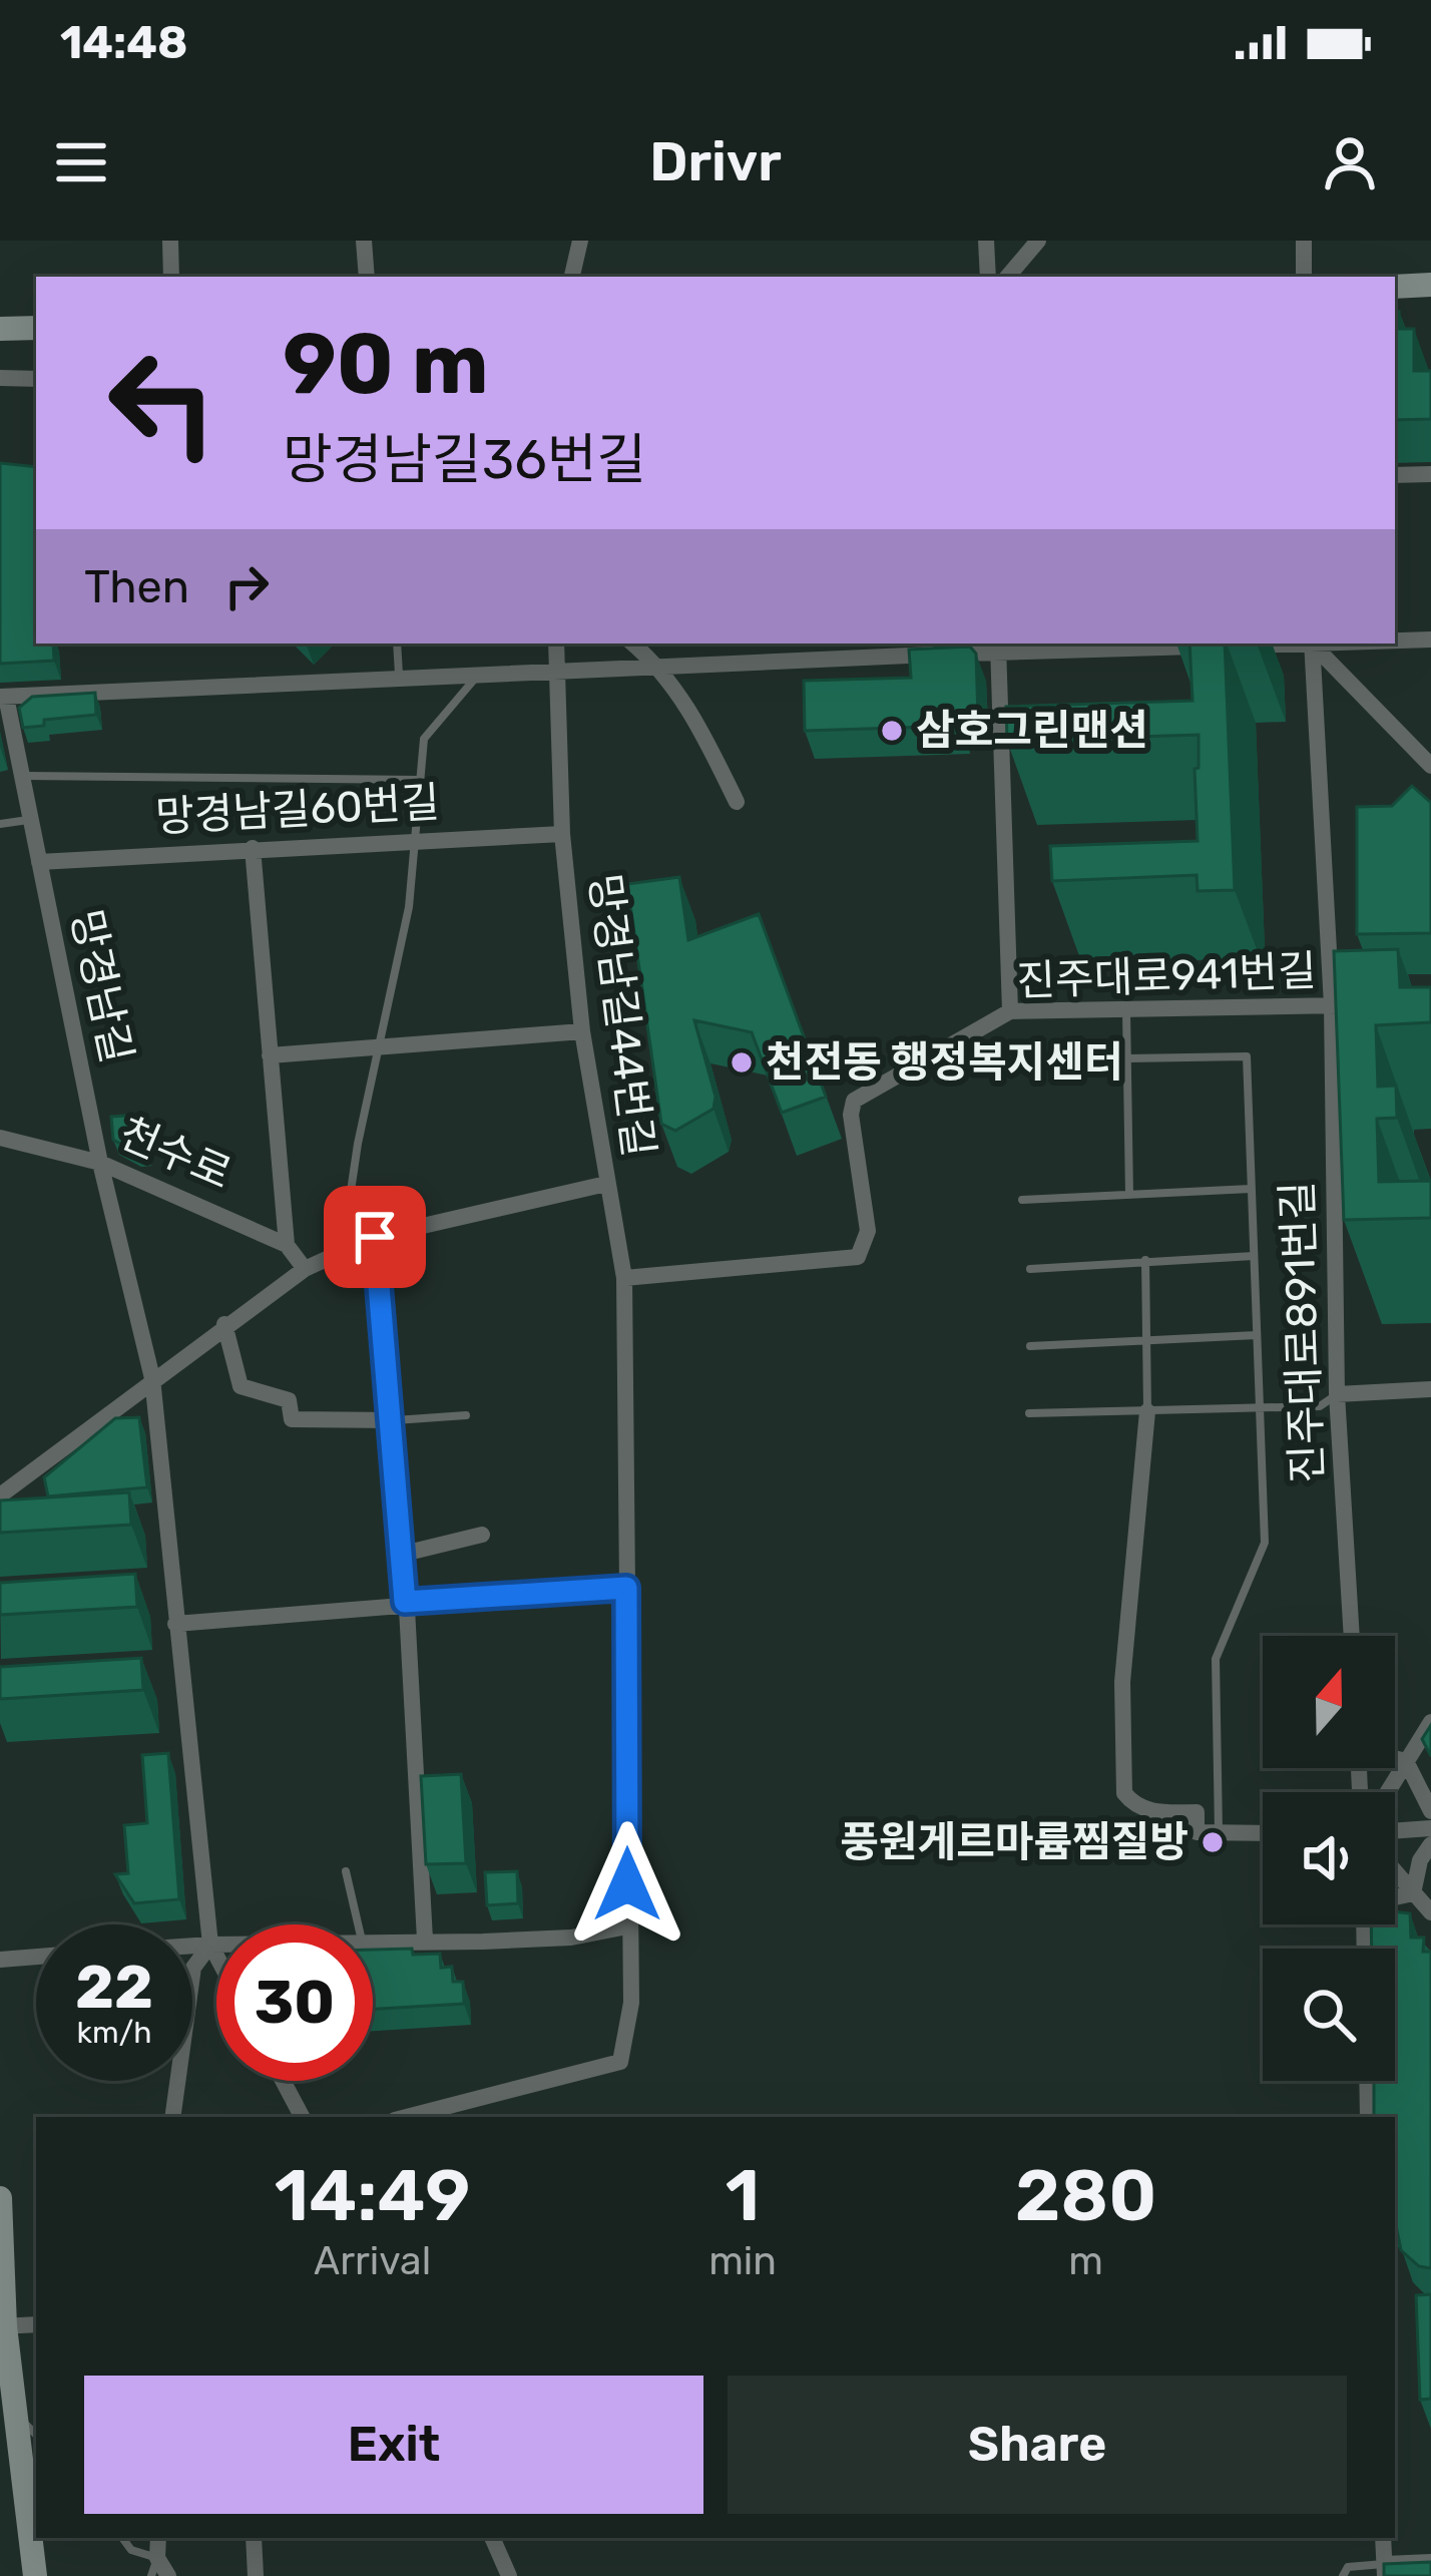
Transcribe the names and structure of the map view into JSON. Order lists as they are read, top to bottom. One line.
{"streets":{"street":["망경남길60번길","진주대로941번길","망경남길","망경남길44번길","천수로","진주대로891번길"]},"crossings":[["망경남길60번길","망경남길"],["망경남길60번길","망경남길44번길"],["진주대로941번길","진주대로891번길"],["망경남길","망경남길44번길"],["망경남길","천수로"],["망경남길44번길","천수로"]],"places":["삼호그린맨션","천전동 행정복지센터","풍원게르마륨찜질방"],"north":"top","page":{"status":"14:48","header":"Drivr","turn":["90 m","망경남길36번길"],"then":"Then","speed":"22 km/h","limit":"30","eta":["14:49","Arrival","1","min","280","m"],"buttons":["Exit","Share"]}}
